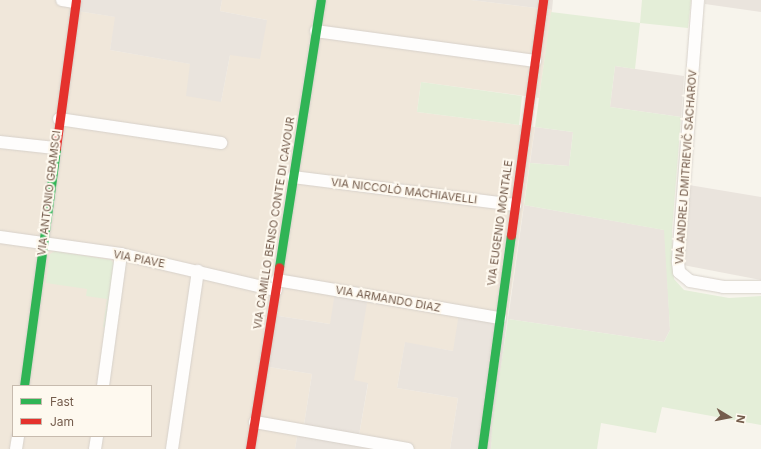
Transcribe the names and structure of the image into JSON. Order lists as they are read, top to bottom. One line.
{"streets":{"street":["VIA ANDREJ DMITRIEVIČ SACHAROV","VIA NICCOLÒ MACHIAVELLI","VIA ANTONIO GRAMSCI","VIA CAMILLO BENSO CONTE DI CAVOUR","VIA EUGENIO MONTALE","VIA PIAVE","VIA ARMANDO DIAZ"]},"crossings":[["VIA NICCOLÒ MACHIAVELLI","VIA CAMILLO BENSO CONTE DI CAVOUR"],["VIA NICCOLÒ MACHIAVELLI","VIA EUGENIO MONTALE"],["VIA ANTONIO GRAMSCI","VIA PIAVE"],["VIA CAMILLO BENSO CONTE DI CAVOUR","VIA PIAVE"],["VIA CAMILLO BENSO CONTE DI CAVOUR","VIA ARMANDO DIAZ"],["VIA EUGENIO MONTALE","VIA ARMANDO DIAZ"],["VIA PIAVE","VIA ARMANDO DIAZ"]],"legend":["Fast","Jam"],"north":"right"}
